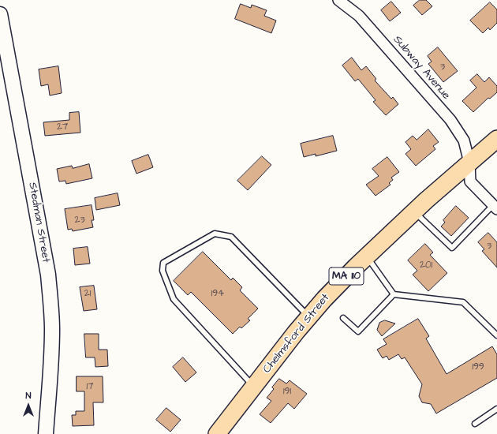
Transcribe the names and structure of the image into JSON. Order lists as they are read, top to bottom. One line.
{"streets":{"main road":["Stedman Street","MA 110","Chelmsford Street"],"street":["Subway Avenue"]},"crossings":[["Subway Avenue","Chelmsford Street"]],"house_numbers":["3","27","23","3","201","21","194","199","17","191"],"north":"top"}
